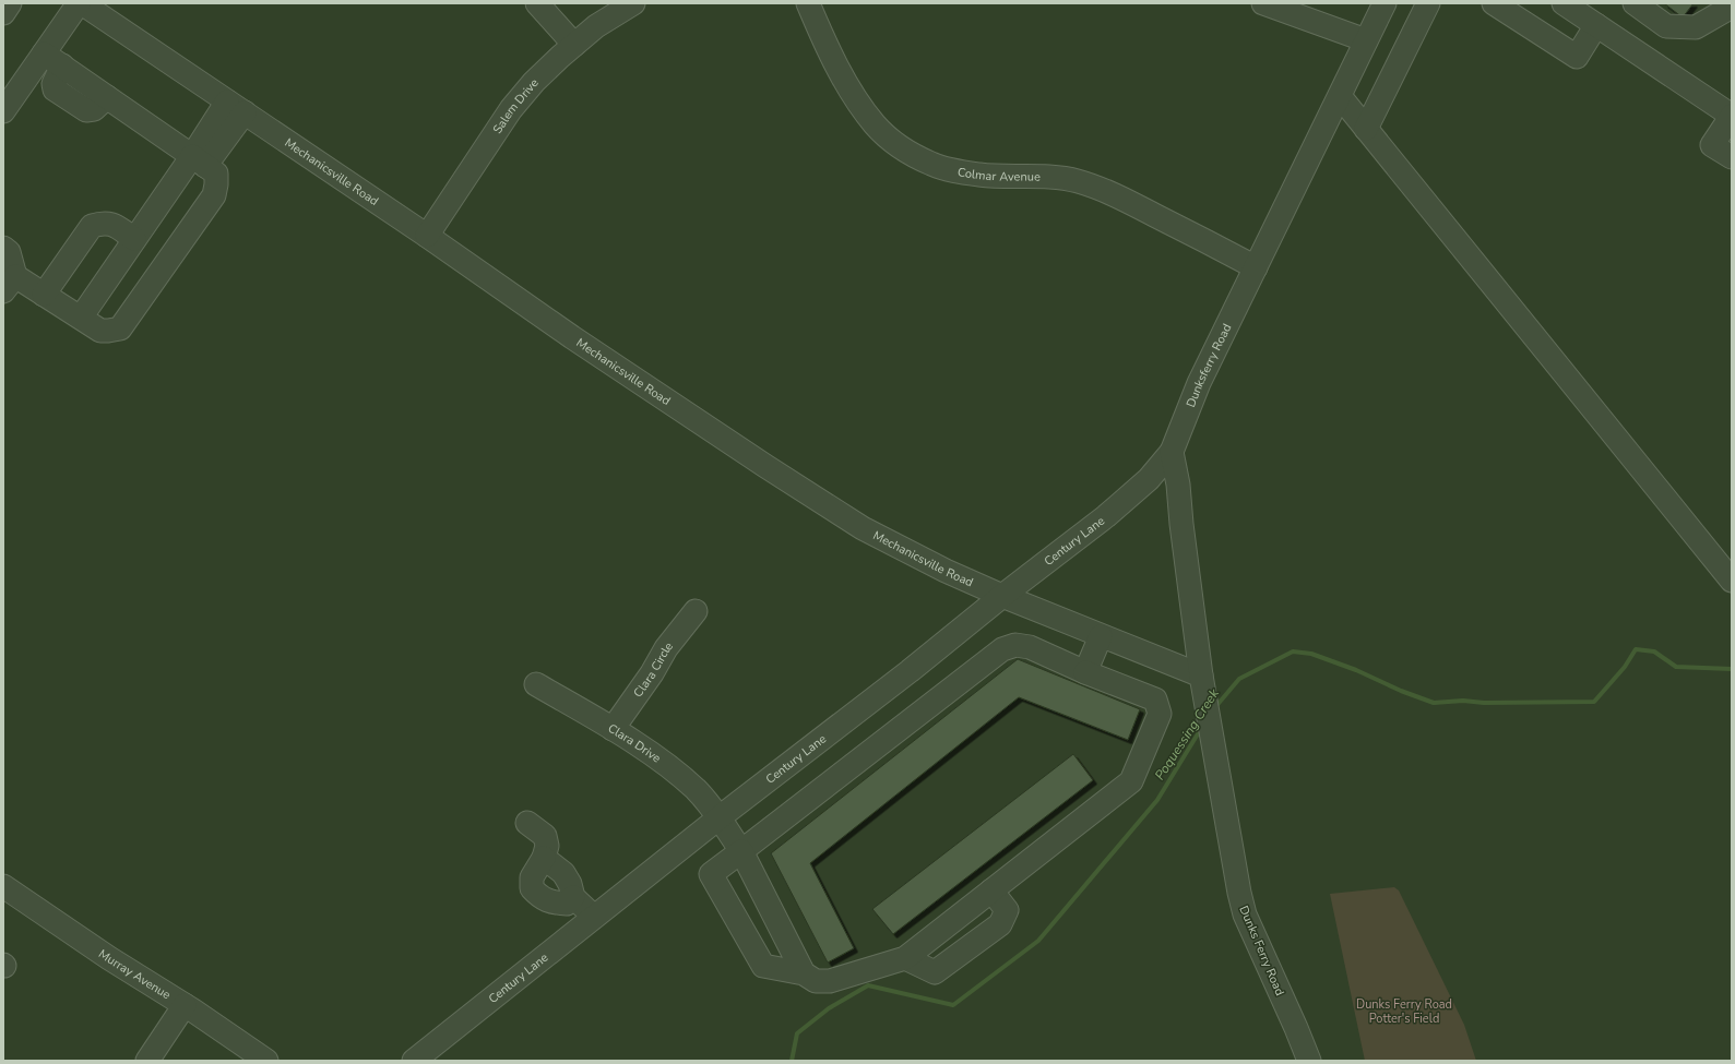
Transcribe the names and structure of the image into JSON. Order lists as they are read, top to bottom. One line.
{"streets":{"street":["Salem Drive","Mechanicsville Road","Colmar Avenue","Dunksferry Road","Century Lane","Clara Circle","Clara Drive","Dunks Ferry Road","Murray Avenue"]},"crossings":[["Salem Drive","Mechanicsville Road"],["Mechanicsville Road","Century Lane"],["Mechanicsville Road","Dunks Ferry Road"],["Colmar Avenue","Dunksferry Road"],["Dunksferry Road","Century Lane"],["Century Lane","Clara Drive"],["Clara Circle","Clara Drive"]],"water":["Poquessing Creek"],"parks":["Dunks Ferry Road Potter's Field"]}
